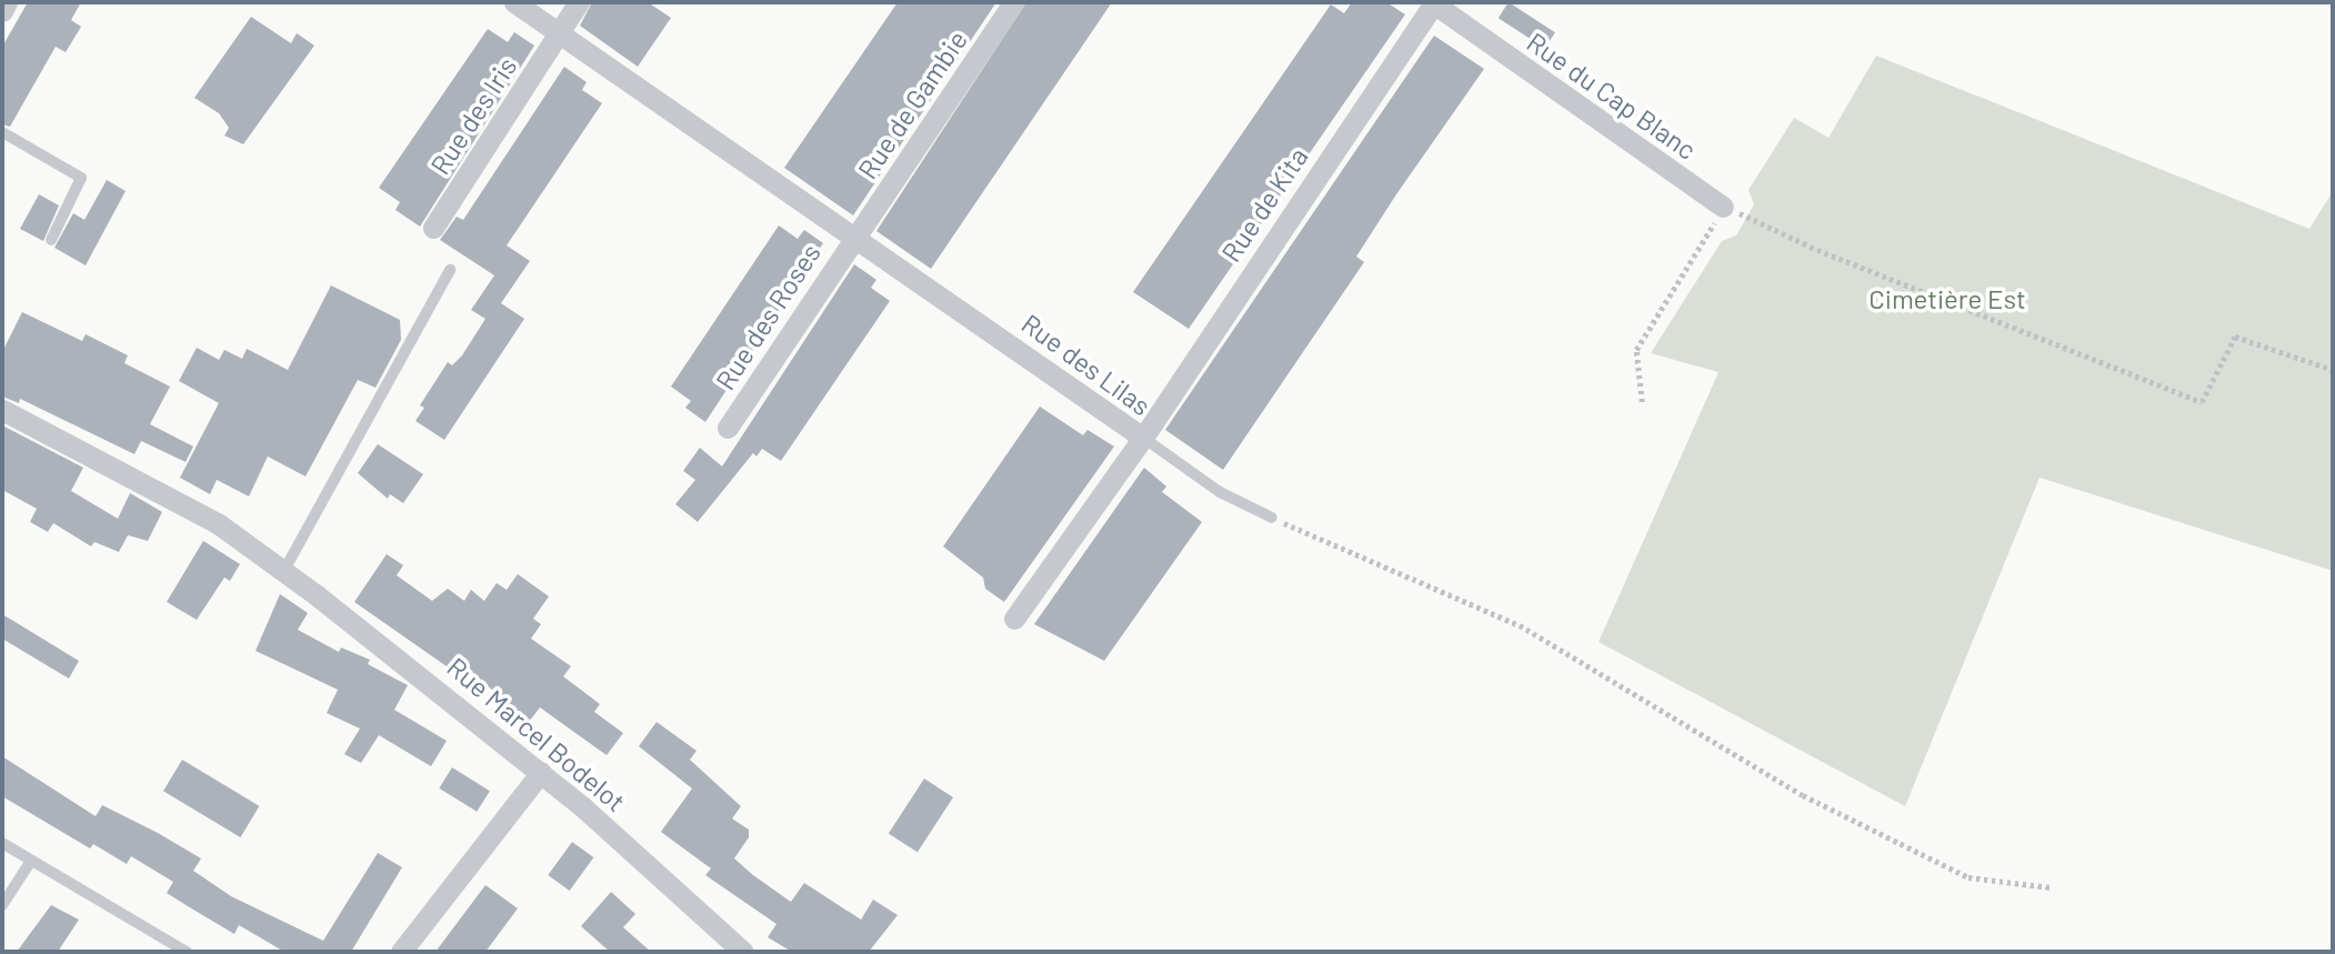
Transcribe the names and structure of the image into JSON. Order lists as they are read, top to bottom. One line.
{"streets":{"street":["Rue du Cap Blanc","Rue de Gambie","Rue des Iris","Rue de Kita","Rue des Roses","Rue des Lilas","Rue Marcel Bodelot"]},"crossings":[["Rue du Cap Blanc","Rue de Kita"],["Rue de Gambie","Rue des Roses"],["Rue de Gambie","Rue des Lilas"],["Rue des Iris","Rue des Lilas"],["Rue de Kita","Rue des Lilas"],["Rue des Roses","Rue des Lilas"]],"parks":["Cimetière Est"]}
